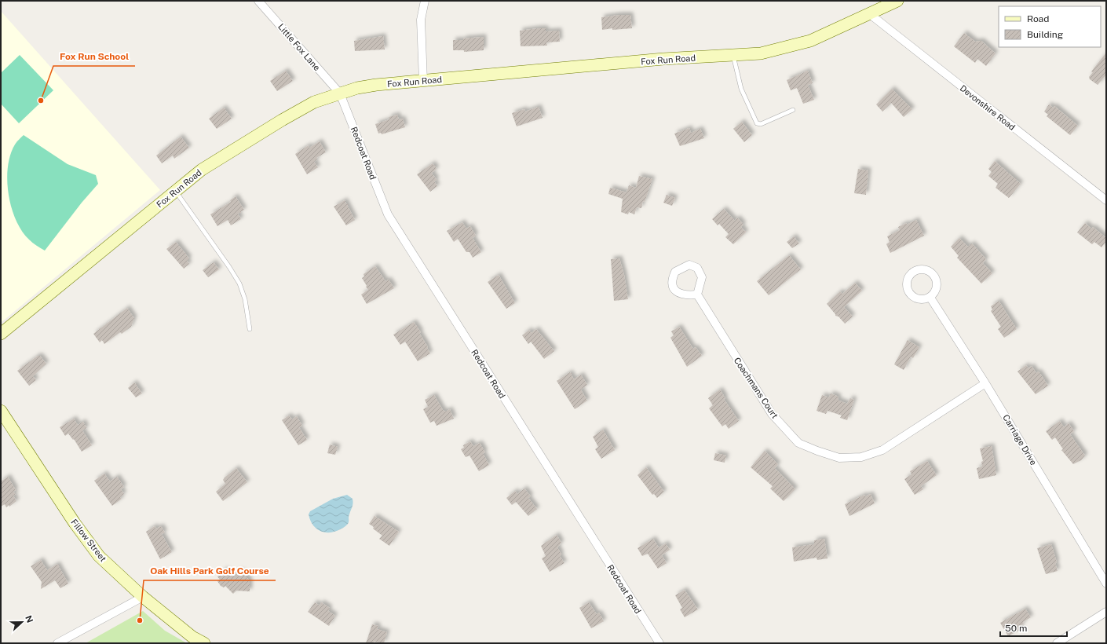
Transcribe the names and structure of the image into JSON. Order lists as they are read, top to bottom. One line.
{"streets":{"street":["Little Fox Lane","Fox Run Road","Devonshire Road","Redcoat Road","Coachmans Court","Carriage Drive","Fillow Street"]},"crossings":[["Little Fox Lane","Fox Run Road"],["Little Fox Lane","Redcoat Road"],["Fox Run Road","Devonshire Road"],["Fox Run Road","Redcoat Road"],["Coachmans Court","Carriage Drive"]],"places":["Fox Run School","Oak Hills Park Golf Course"],"legend":["Road","Building"],"scale_bar":"50 m","north":"right"}
